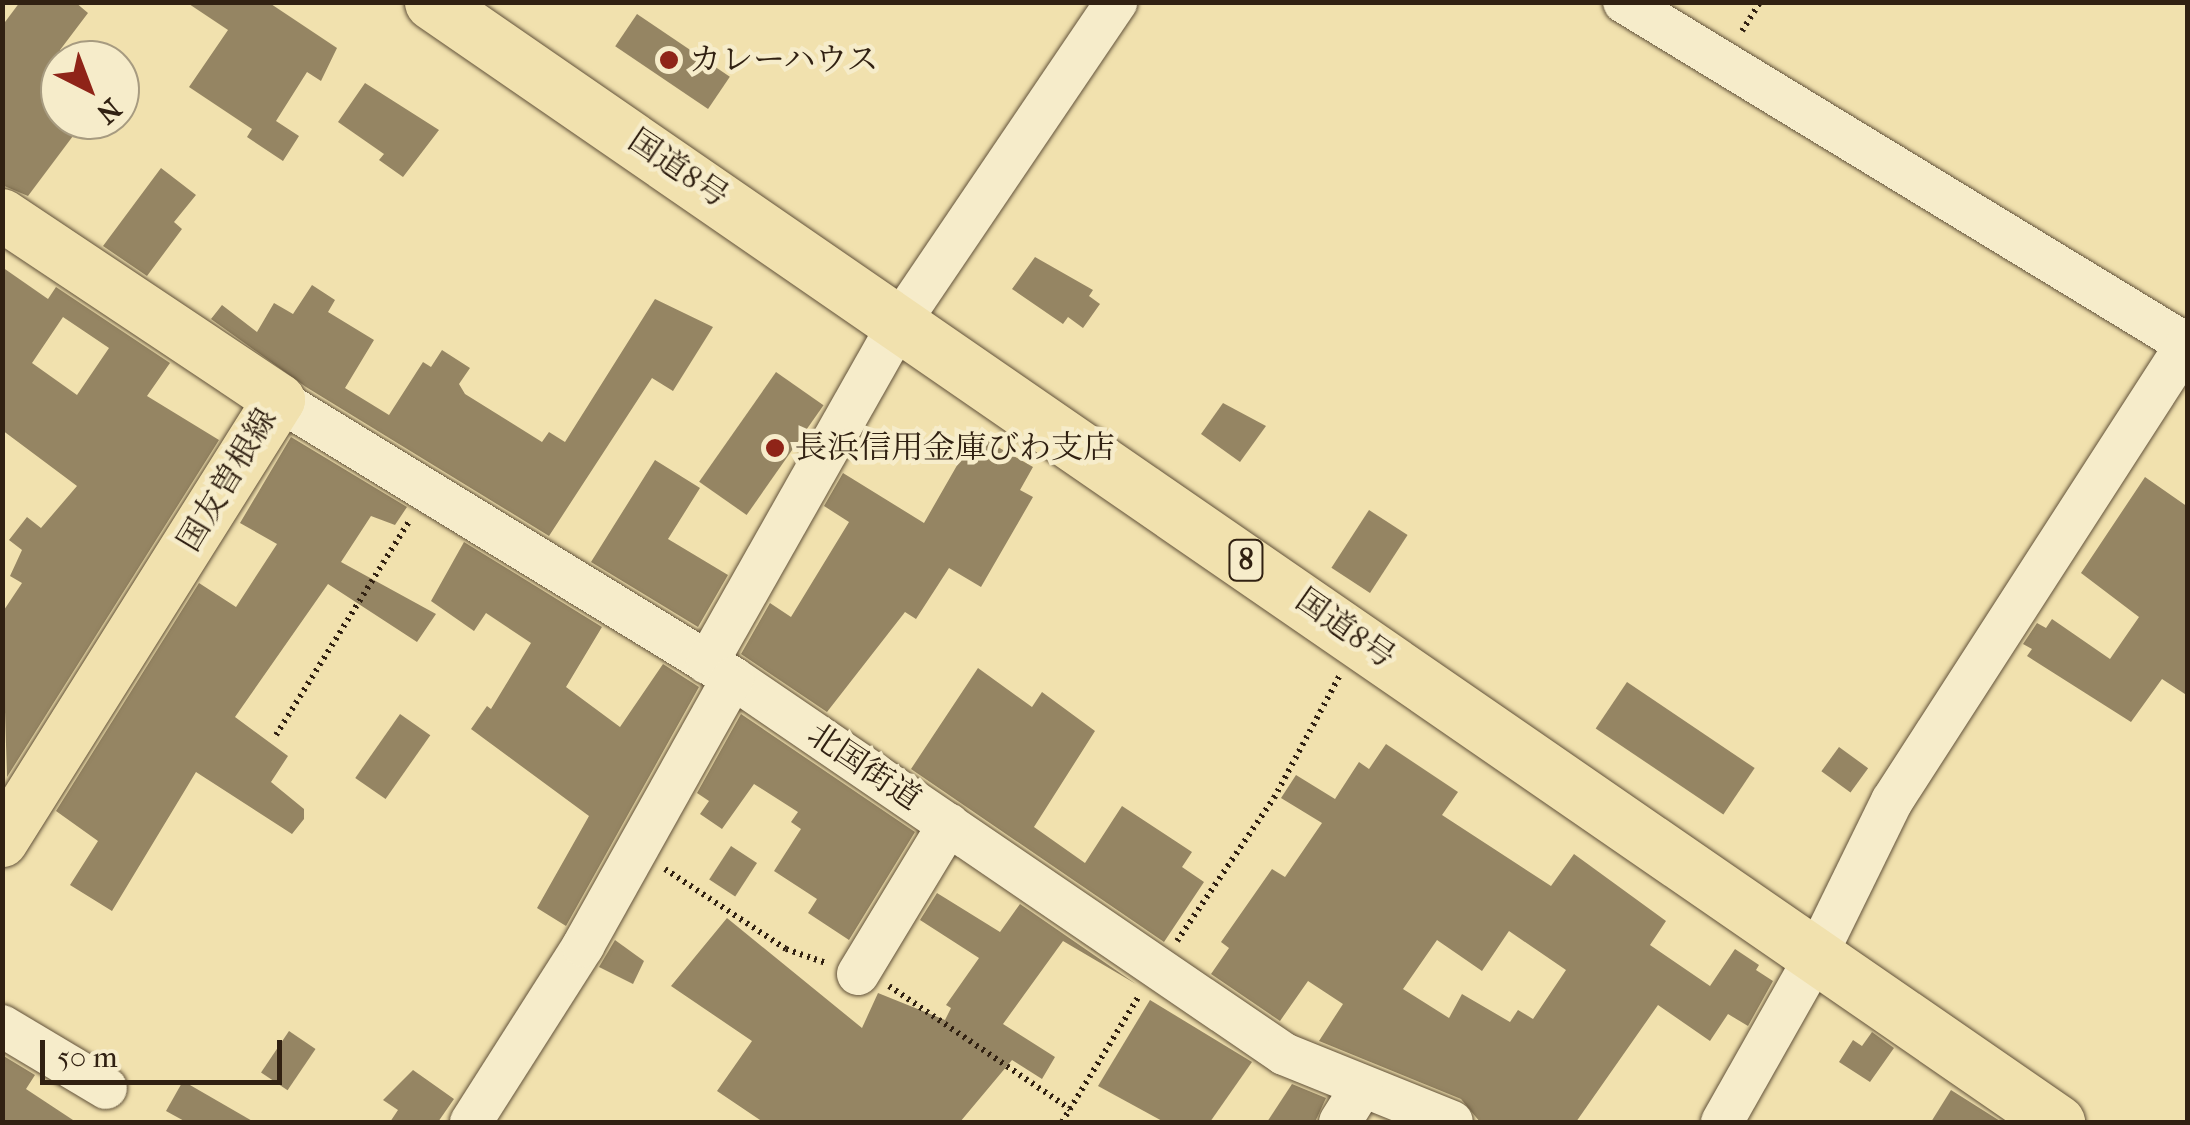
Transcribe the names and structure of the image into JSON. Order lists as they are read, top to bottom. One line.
{"streets":{"highway":["国道8号","8"],"main road":["国友曽根線"],"street":["北国街道"]},"crossings":[["国友曽根線","北国街道"]],"places":["カレーハウス","長浜信用金庫びわ支店"],"scale_bar":"50 m","north":"bottom right"}
